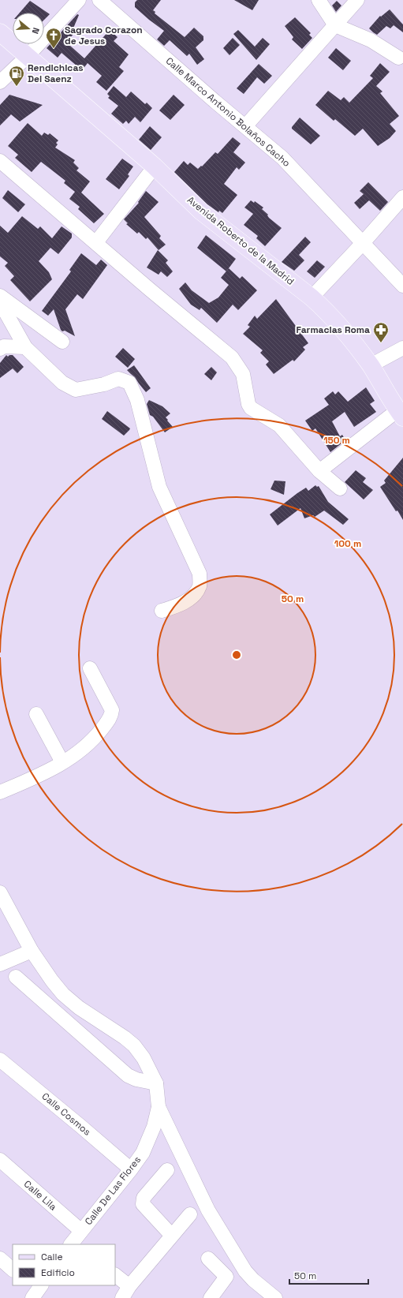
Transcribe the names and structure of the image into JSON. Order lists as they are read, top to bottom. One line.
{"streets":{"main road":["Avenida Roberto de la Madrid"],"street":["Calle Marco Antonio Bolaños Cacho","Calle Cosmos","Calle De Las Flores","Calle Lila"]},"crossings":[["Calle Cosmos","Calle De Las Flores"],["Calle De Las Flores","Calle Lila"]],"places":{"church":["Sagrado Corazon de Jesus"],"fuel station":["Rendichicas Del Saenz"],"pharmacy":["Farmacias Roma"]},"legend":["Calle","Edificio"],"scale_bar":"50 m","north":"right","rings":["150 m","100 m","50 m"]}
